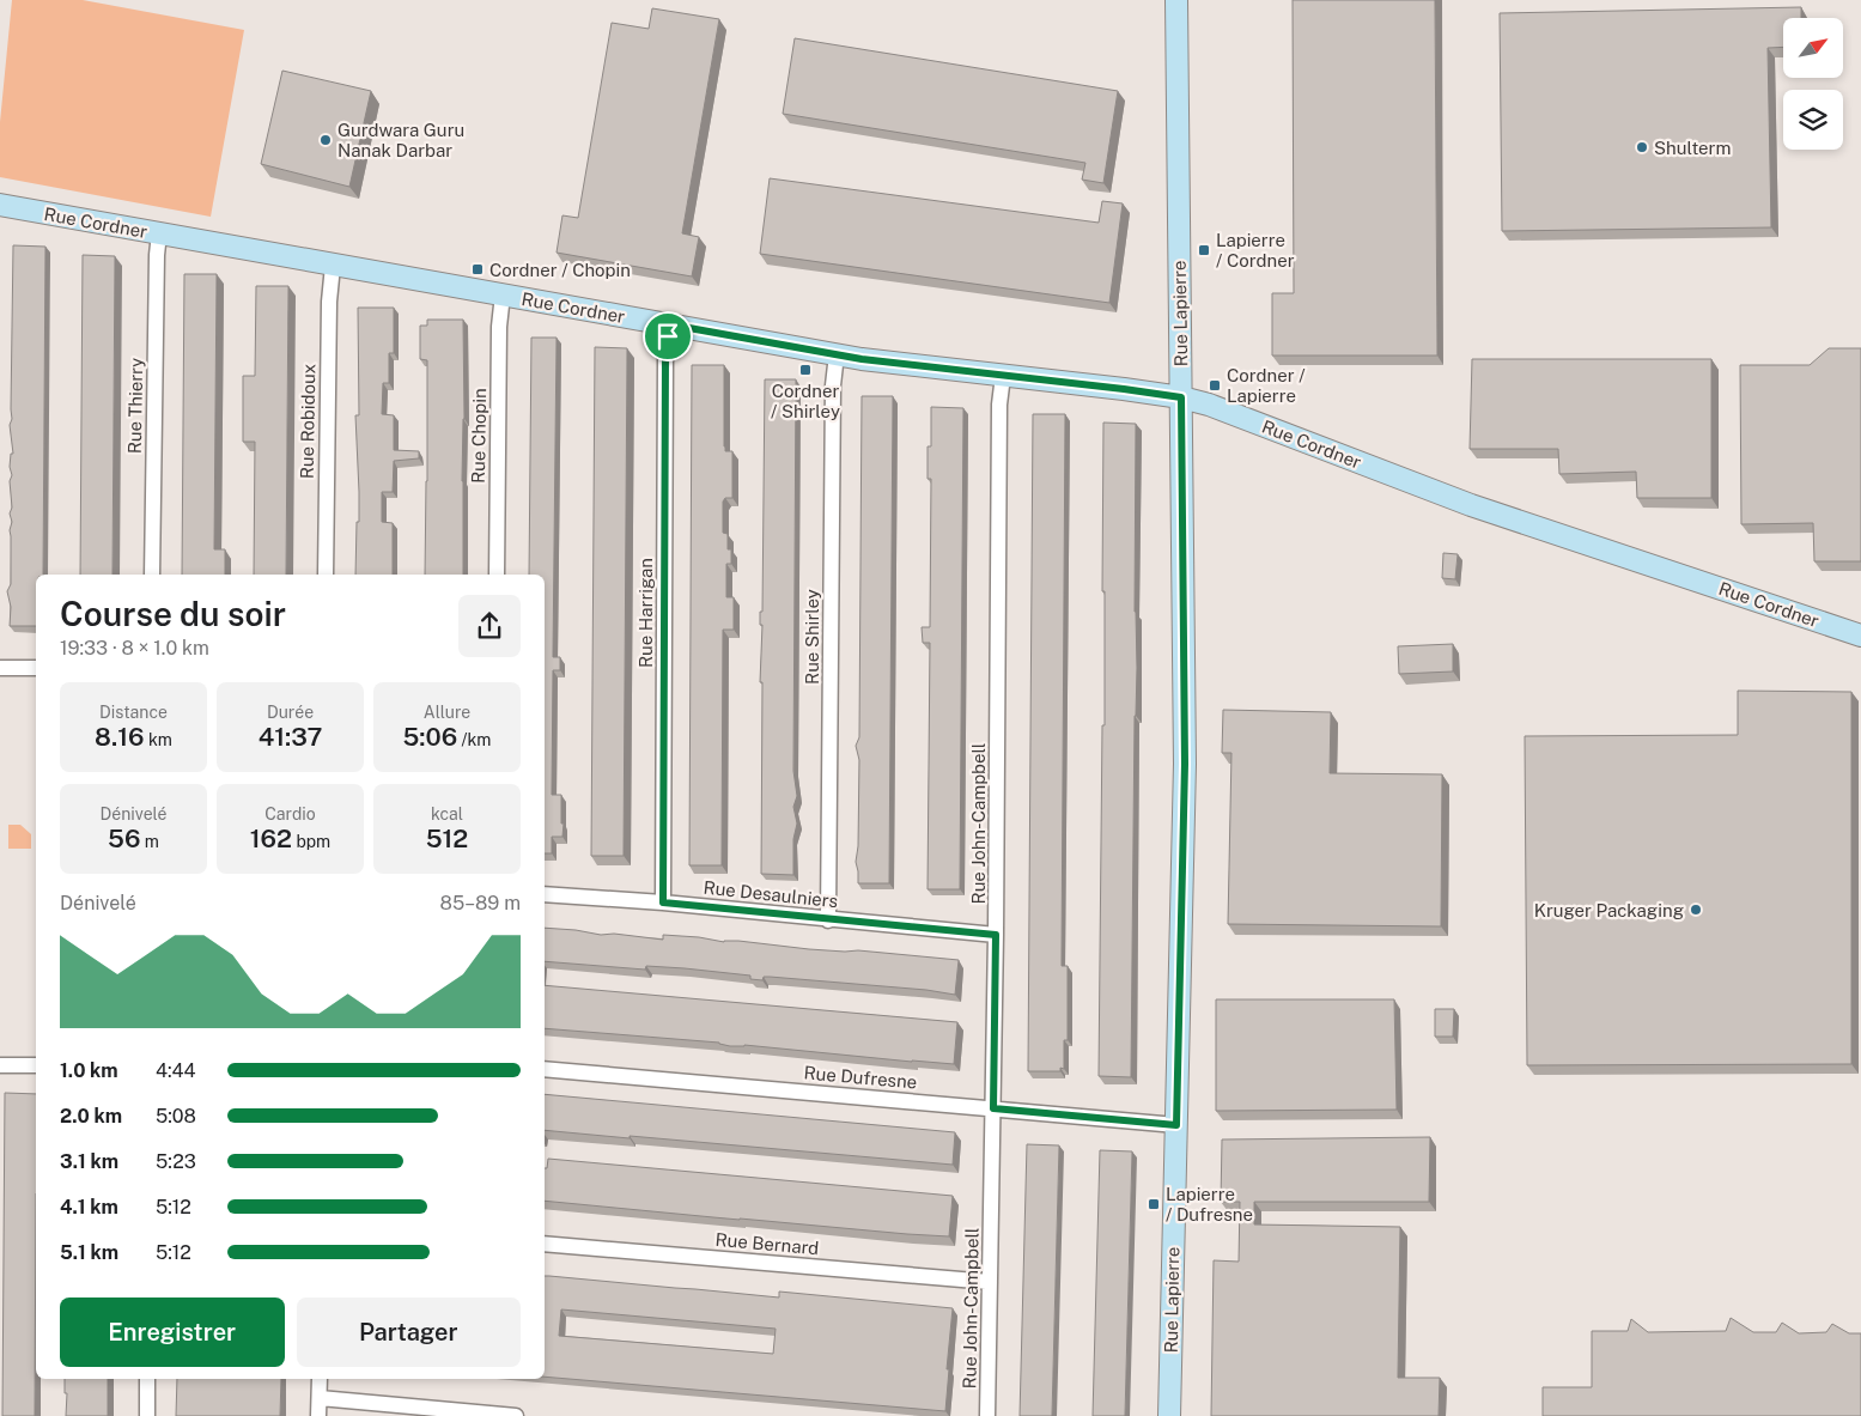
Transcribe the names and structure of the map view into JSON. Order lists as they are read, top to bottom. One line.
{"streets":{"street":["Rue Cordner","Rue Lapierre","Rue Thierry","Rue Robidoux","Rue Chopin","Rue Harrigan","Rue Shirley","Rue John-Campbell","Rue Desaulniers","Rue Dufresne","Rue Bernard"]},"crossings":[["Rue Cordner","Rue Lapierre"],["Rue Cordner","Rue Thierry"],["Rue Cordner","Rue Robidoux"],["Rue Cordner","Rue Chopin"],["Rue Cordner","Rue Harrigan"],["Rue Cordner","Rue Shirley"],["Rue Cordner","Rue John-Campbell"],["Rue Lapierre","Rue Dufresne"],["Rue Harrigan","Rue Desaulniers"],["Rue Shirley","Rue Desaulniers"],["Rue John-Campbell","Rue Desaulniers"],["Rue John-Campbell","Rue Dufresne"],["Rue John-Campbell","Rue Bernard"]],"places":{"other":["Gurdwara Guru Nanak Darbar","Shulterm","Kruger Packaging"],"transit":["Lapierre / Cordner","Cordner / Chopin","Cordner / Shirley","Cordner / Lapierre","Lapierre / Dufresne"]},"north":"top right","page":{"heading":["Course du soir","19:33 · 8 × 1.0 km"],"stats":[["Distance","8.16 km"],["Durée","41:37"],["Allure","5:06 /km"],["Dénivelé","56 m"],["Cardio","162 bpm"],["kcal","512"]],"chart":["Dénivelé","85–89 m"],"list":[{"name":"1.0 km","note":"4:44"},{"name":"2.0 km","note":"5:08"},{"name":"3.1 km","note":"5:23"},{"name":"4.1 km","note":"5:12"},{"name":"5.1 km","note":"5:12"}],"buttons":["Enregistrer","Partager"]}}
